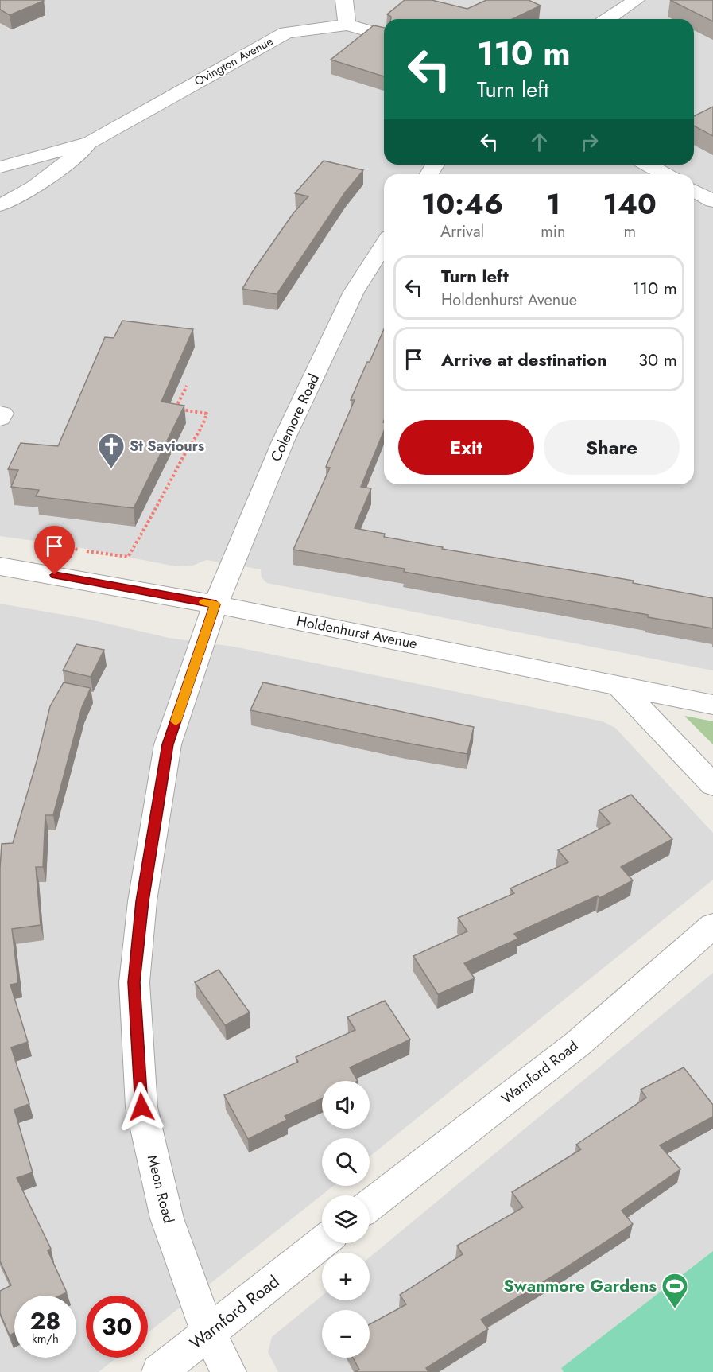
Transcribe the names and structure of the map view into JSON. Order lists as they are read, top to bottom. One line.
{"streets":{"street":["Ovington Avenue","Colemore Road","Holdenhurst Avenue","Warnford Road","Meon Road"]},"crossings":[["Colemore Road","Holdenhurst Avenue"],["Colemore Road","Meon Road"],["Holdenhurst Avenue","Meon Road"],["Warnford Road","Meon Road"]],"places":{"church":["St Saviours"],"sports":["Swanmore Gardens"]},"page":{"turn":["110 m","Turn left"],"eta":["10:46","Arrival","1","min","140","m"],"list":[{"name":"Turn left","note":"Holdenhurst Avenue","value":"110 m"},{"name":"Arrive at destination","value":"30 m"}],"buttons":["Exit","Share"],"map_buttons":["+","−"],"speed":"28 km/h","limit":"30"}}
